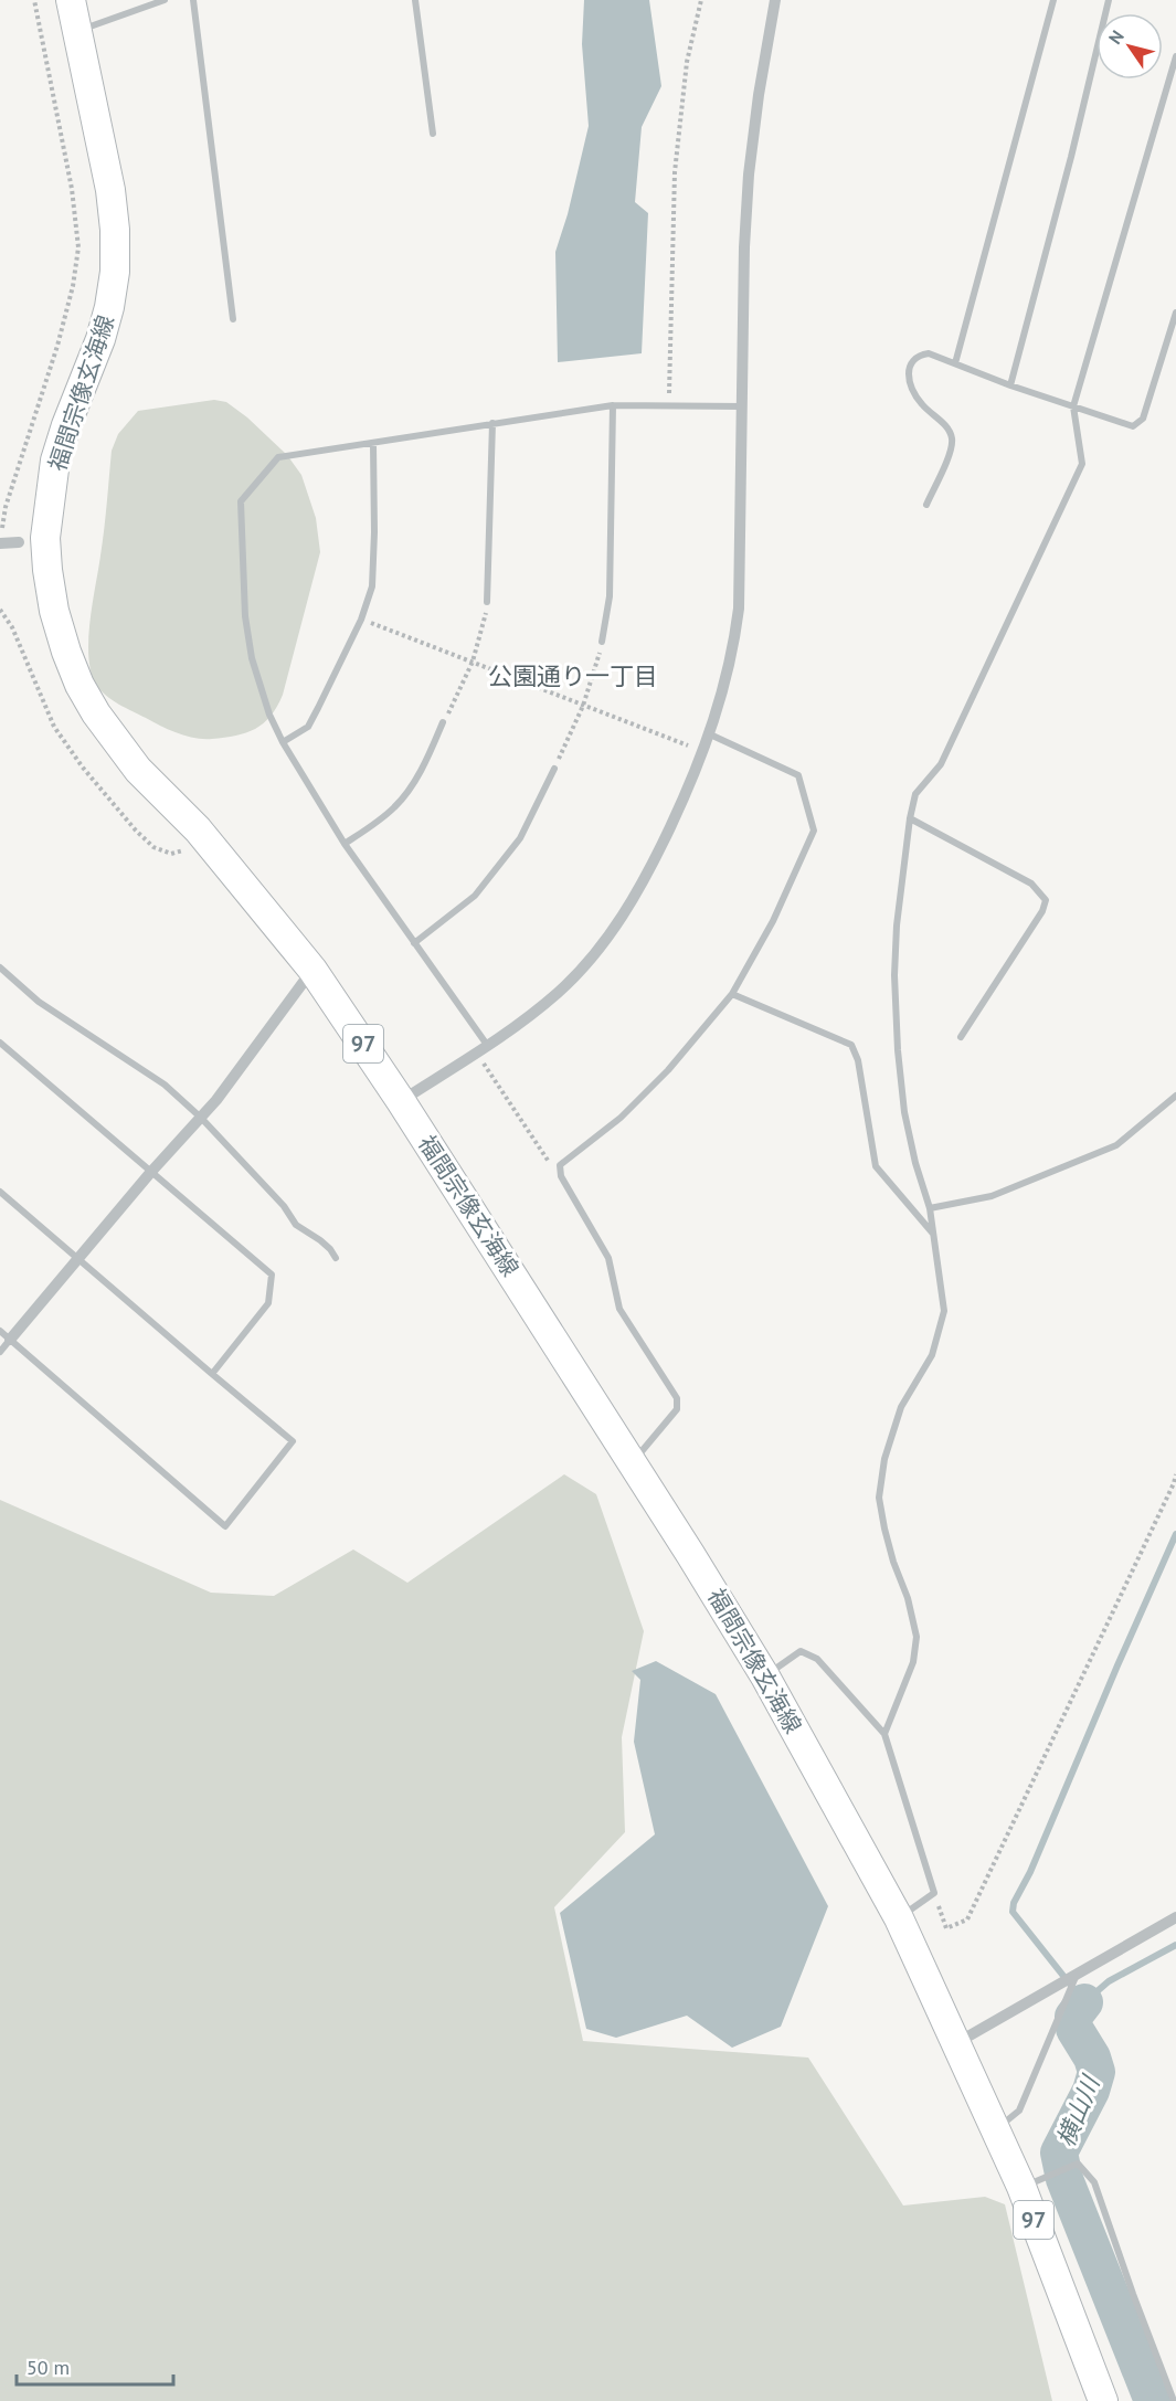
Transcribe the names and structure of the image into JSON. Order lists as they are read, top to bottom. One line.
{"streets":{"main road":["福間宗像玄海線","97"]},"districts":["公園通り一丁目"],"water":["横山川"],"scale_bar":"50 m","north":"top left"}
